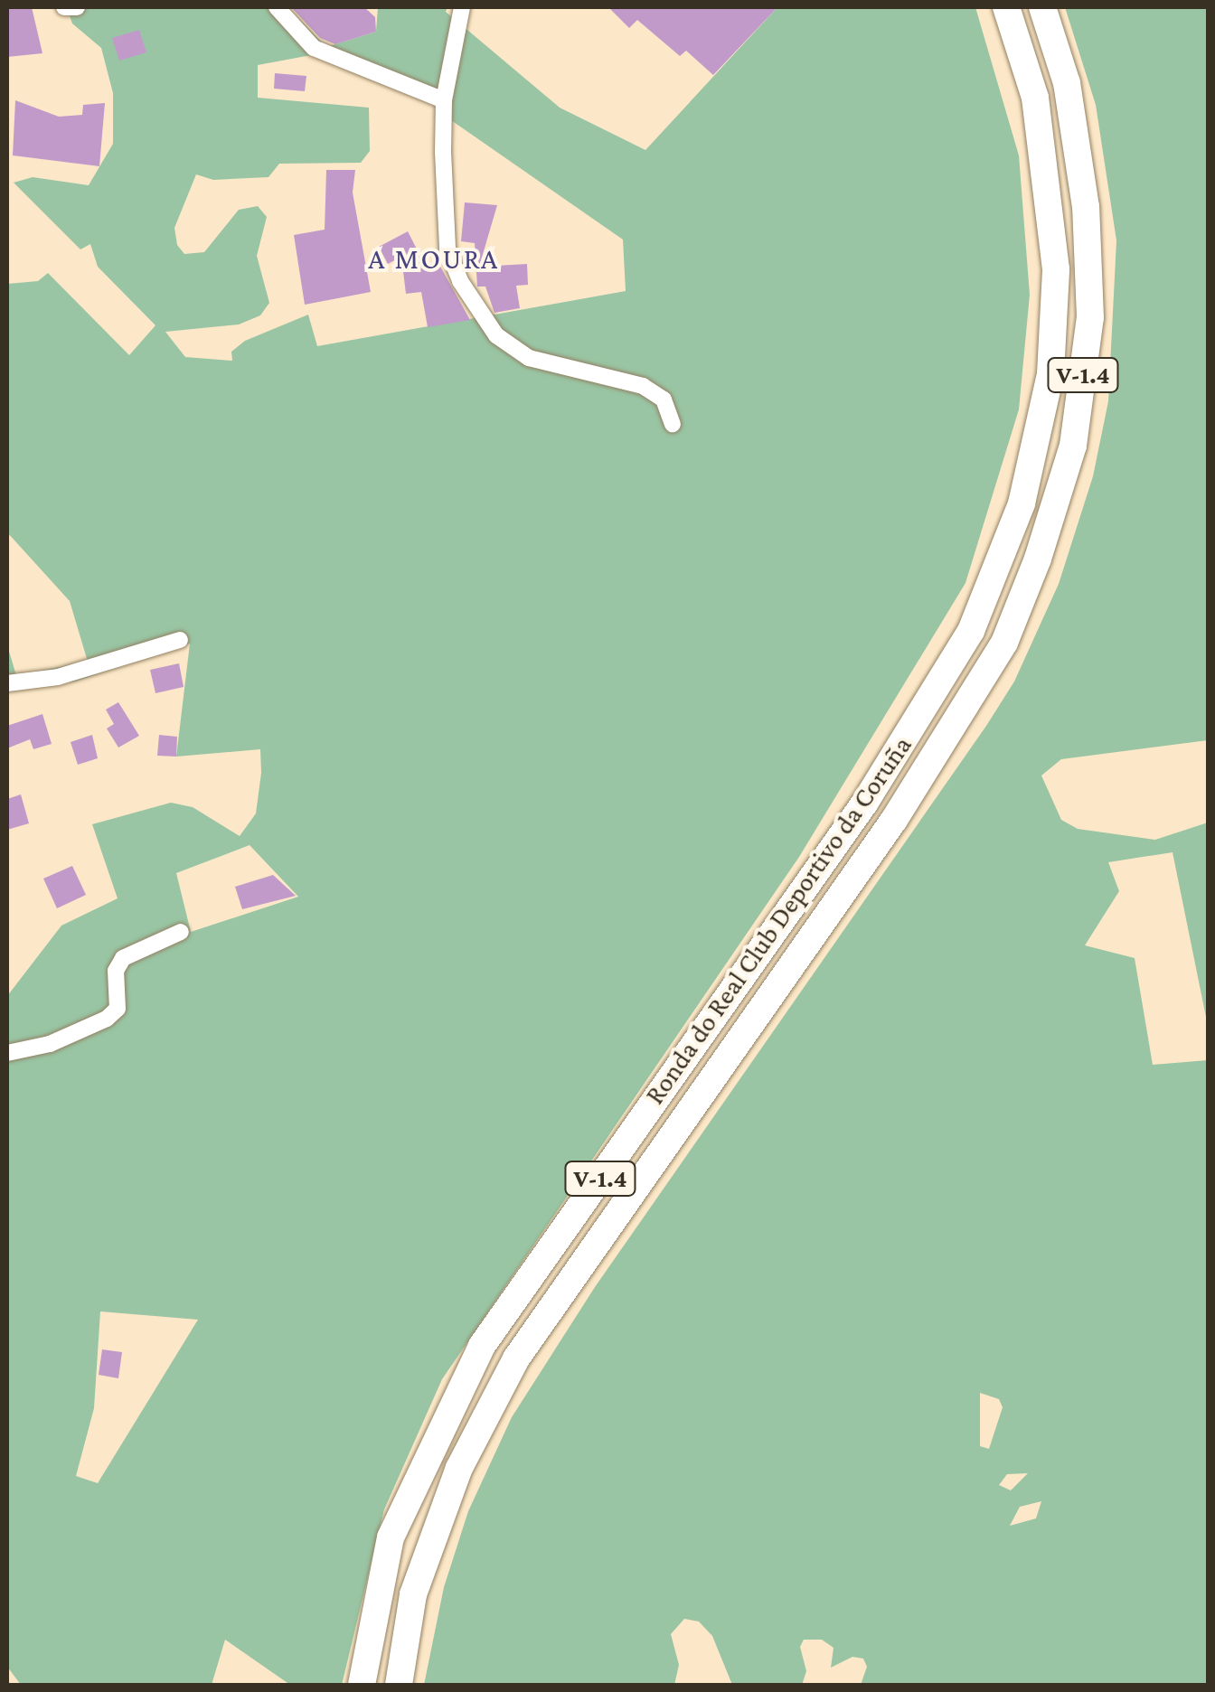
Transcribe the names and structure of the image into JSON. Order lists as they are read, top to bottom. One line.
{"streets":{"highway":["V-1.4","Ronda do Real Club Deportivo da Coruña"]},"districts":["A MOURA"]}
